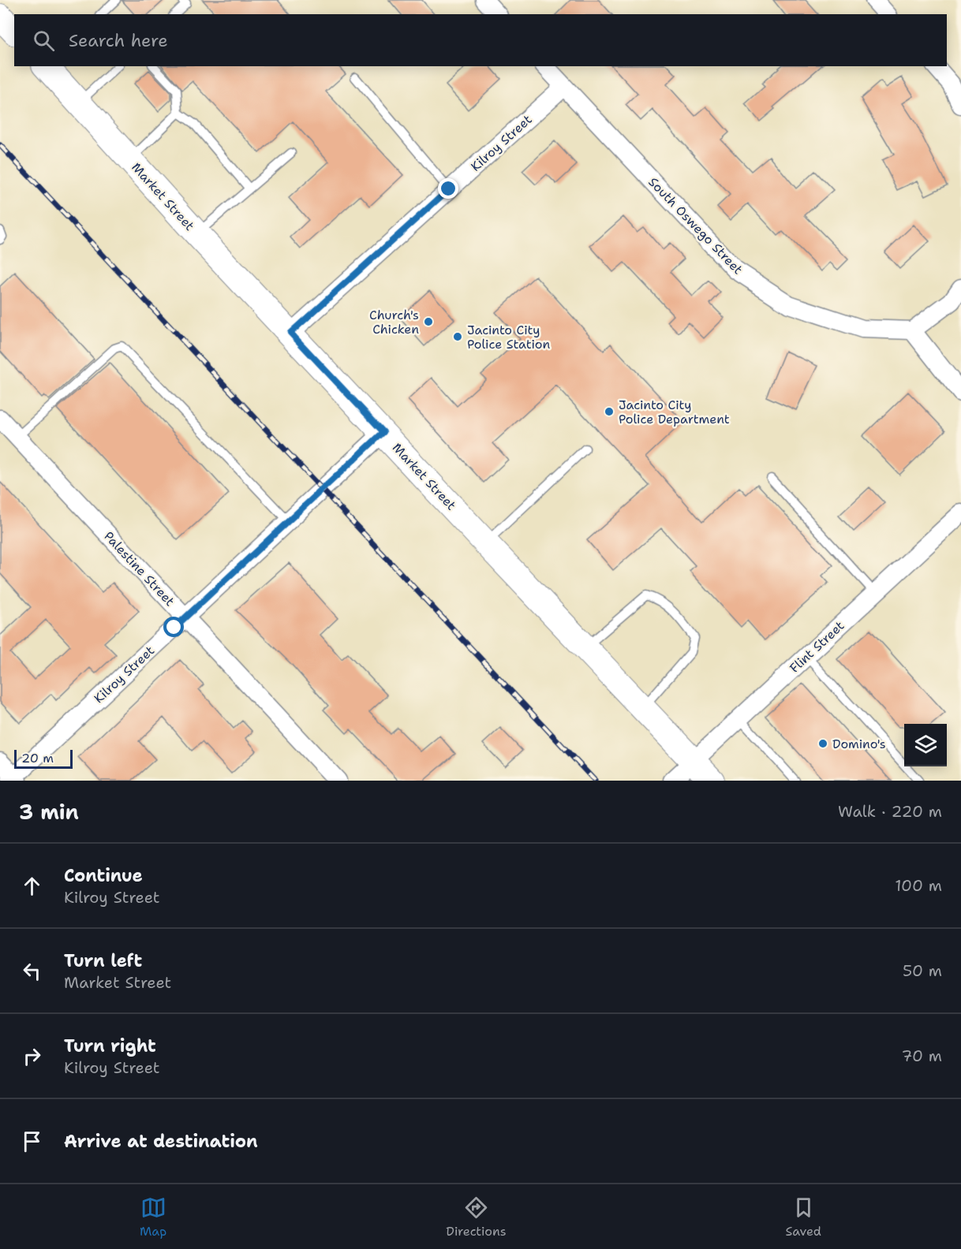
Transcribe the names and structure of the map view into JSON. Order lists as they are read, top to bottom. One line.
{"streets":{"main road":["Market Street"],"street":["Kilroy Street","South Oswego Street","Palestine Street","Flint Street"]},"crossings":[["Kilroy Street","Market Street"],["Kilroy Street","South Oswego Street"],["Kilroy Street","Palestine Street"],["Market Street","Flint Street"]],"places":["Church's Chicken","Jacinto City Police Station","Jacinto City Police Department","Domino's"],"scale_bar":"20 m","page":{"search":"Search here","scale":"20 m","heading":["3 min","Walk · 220 m"],"list":[["Continue","Kilroy Street","100 m"],["Turn left","Market Street","50 m"],["Turn right","Kilroy Street","70 m"],"Arrive at destination"],"nav":["Map","Directions","Saved"]}}
